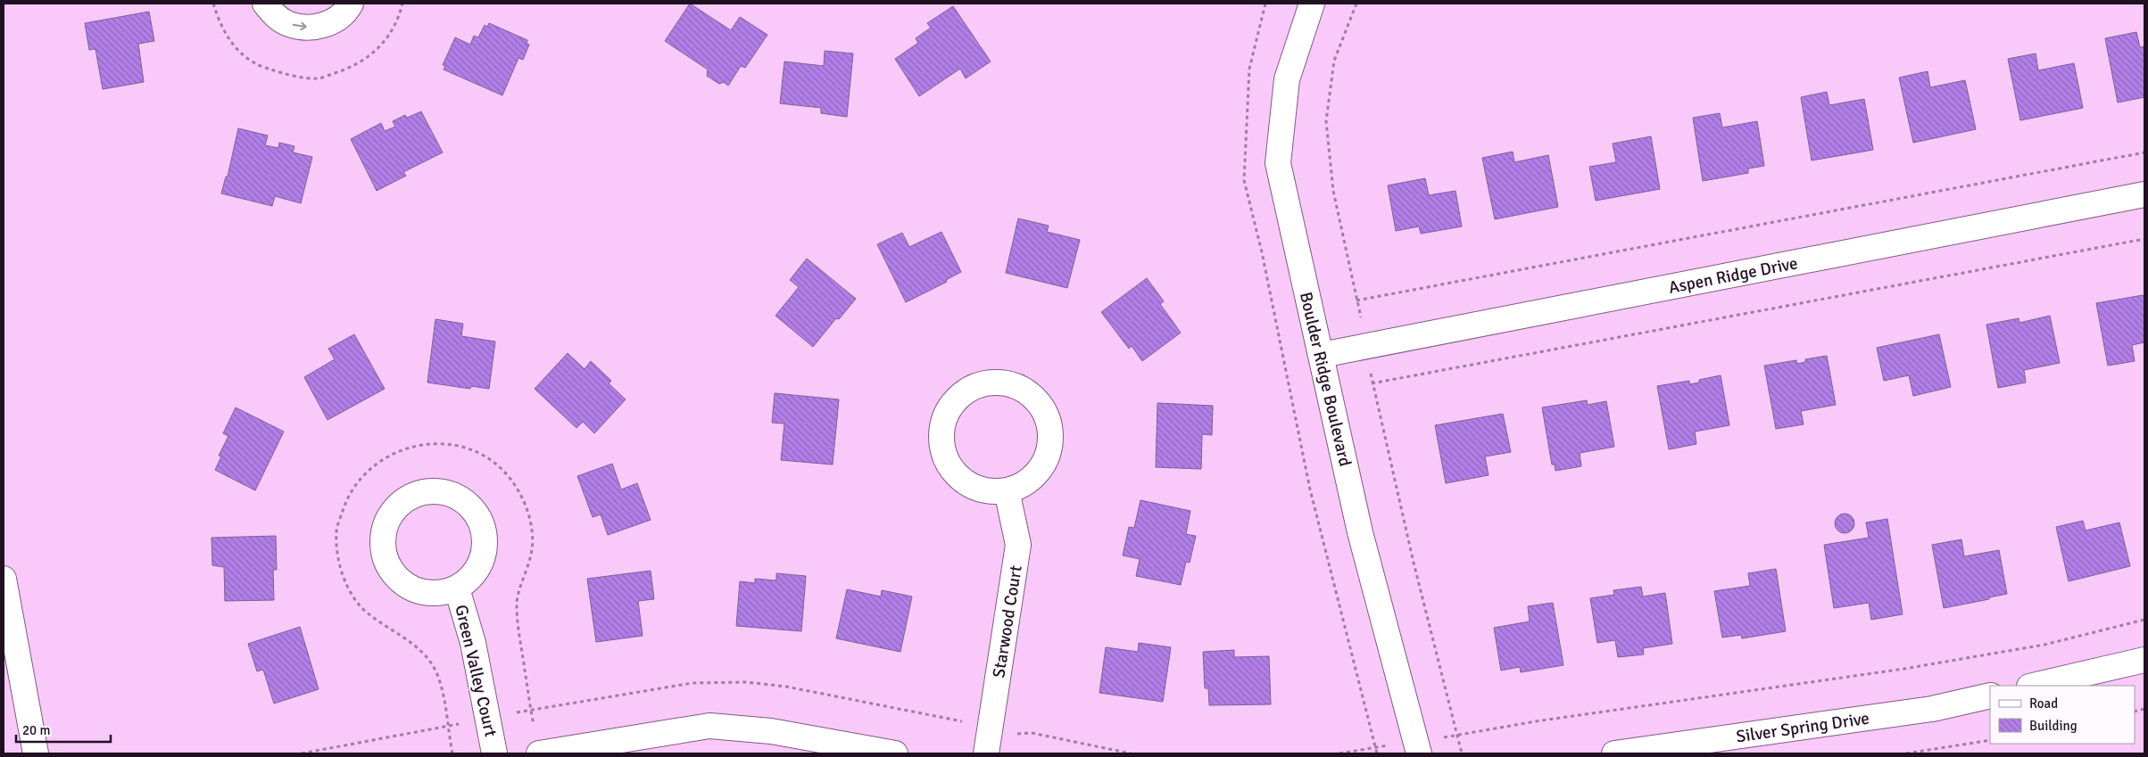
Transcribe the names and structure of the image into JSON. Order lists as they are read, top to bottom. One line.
{"streets":{"street":["Aspen Ridge Drive","Boulder Ridge Boulevard","Starwood Court","Green Valley Court","Silver Spring Drive"]},"crossings":[["Aspen Ridge Drive","Boulder Ridge Boulevard"]],"legend":["Road","Building"],"scale_bar":"20 m"}
